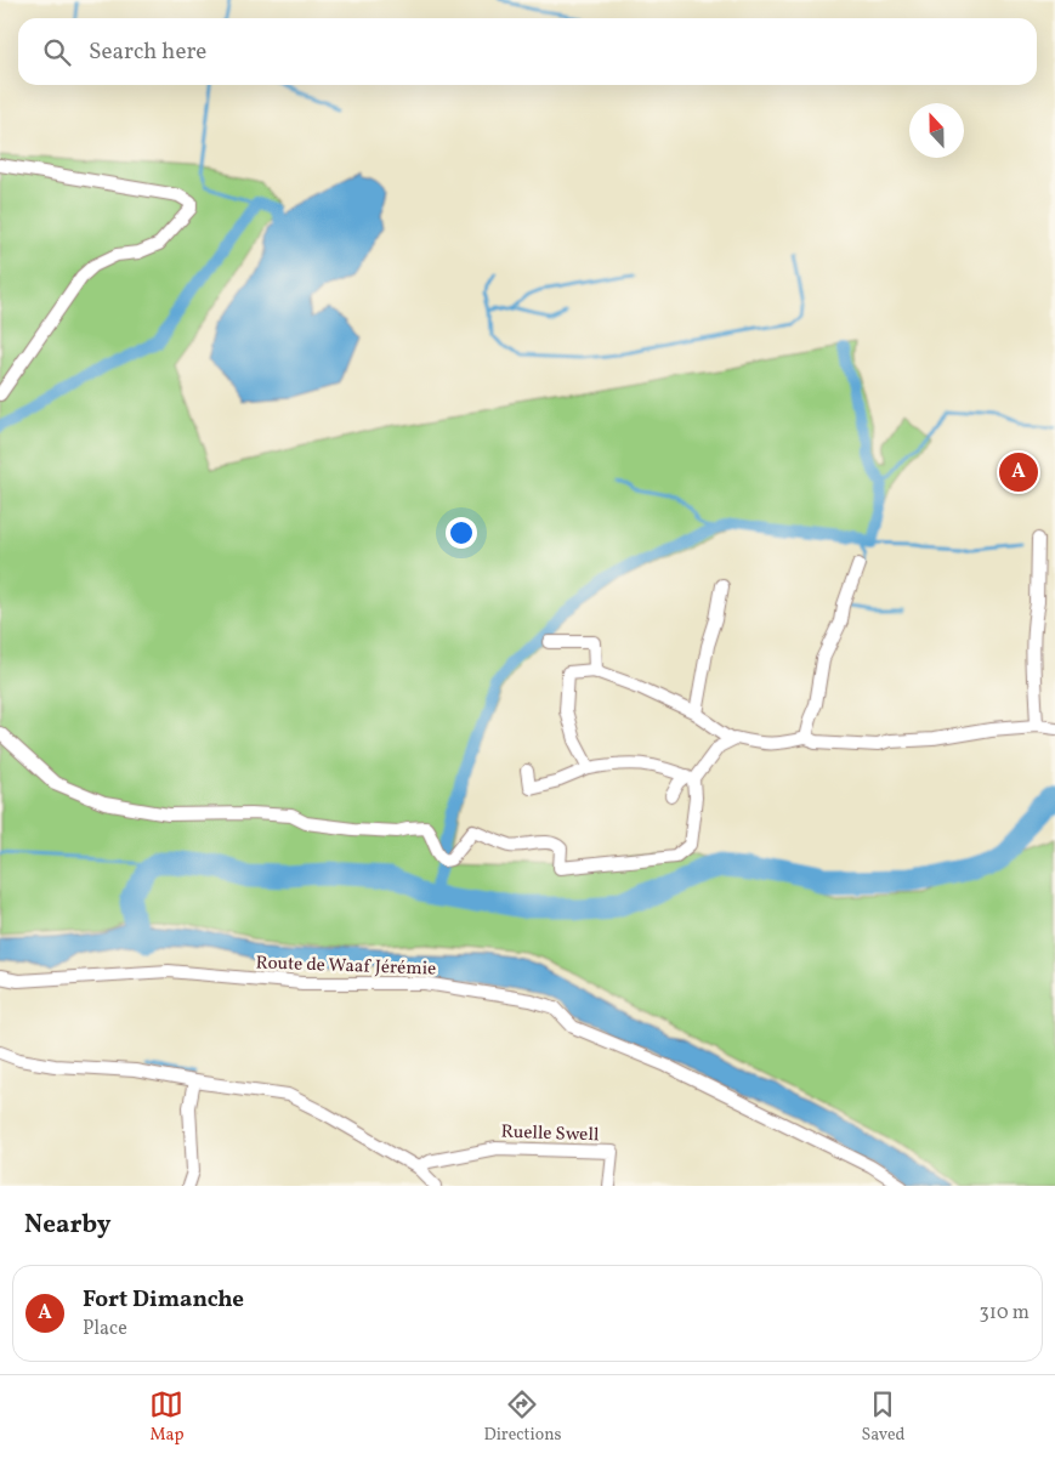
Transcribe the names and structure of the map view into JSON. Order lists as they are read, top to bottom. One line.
{"streets":{"street":["Route de Waaf Jérémie","Ruelle Swell"]},"north":"top","page":{"search":"Search here","pins":"A","heading":"Nearby","list":[{"mark":"A","name":"Fort Dimanche","note":"Place","value":"310 m"}],"nav":["Map","Directions","Saved"]}}
